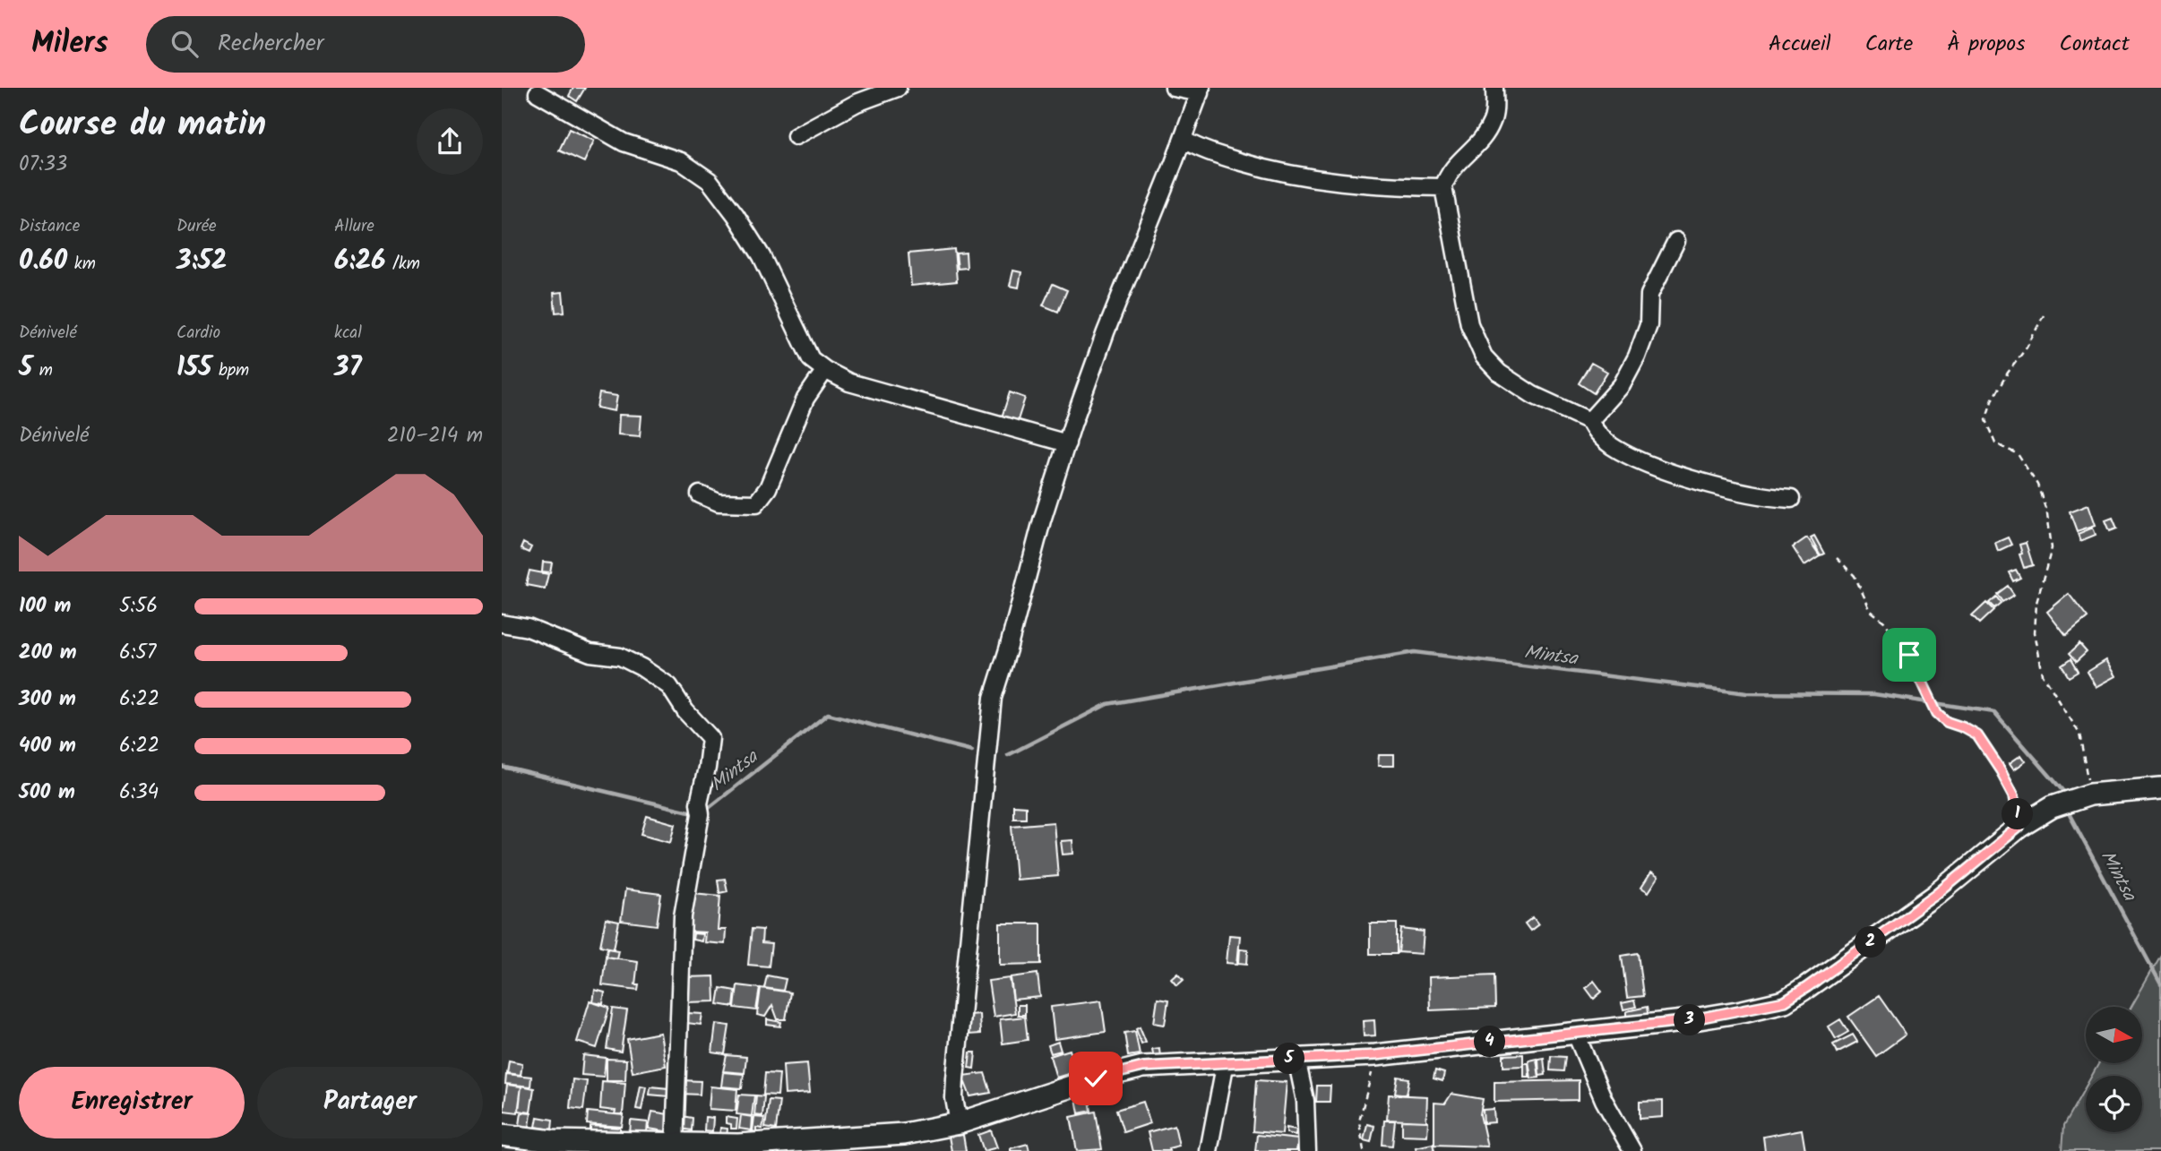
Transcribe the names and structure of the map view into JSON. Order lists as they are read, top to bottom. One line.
{"water":["Mintsa"],"north":"right","page":{"header":"Milers","search":"Rechercher","nav":["Accueil","Carte","À propos","Contact"],"heading":["Course du matin","07:33"],"stats":[["Distance","0.60 km"],["Durée","3:52"],["Allure","6:26 /km"],["Dénivelé","5 m"],["Cardio","155 bpm"],["kcal","37"]],"chart":["Dénivelé","210–214 m"],"list":[{"name":"100 m","note":"5:56"},{"name":"200 m","note":"6:57"},{"name":"300 m","note":"6:22"},{"name":"400 m","note":"6:22"},{"name":"500 m","note":"6:34"}],"pins":["1","2","3","4","5"],"buttons":["Enregistrer","Partager"]}}
